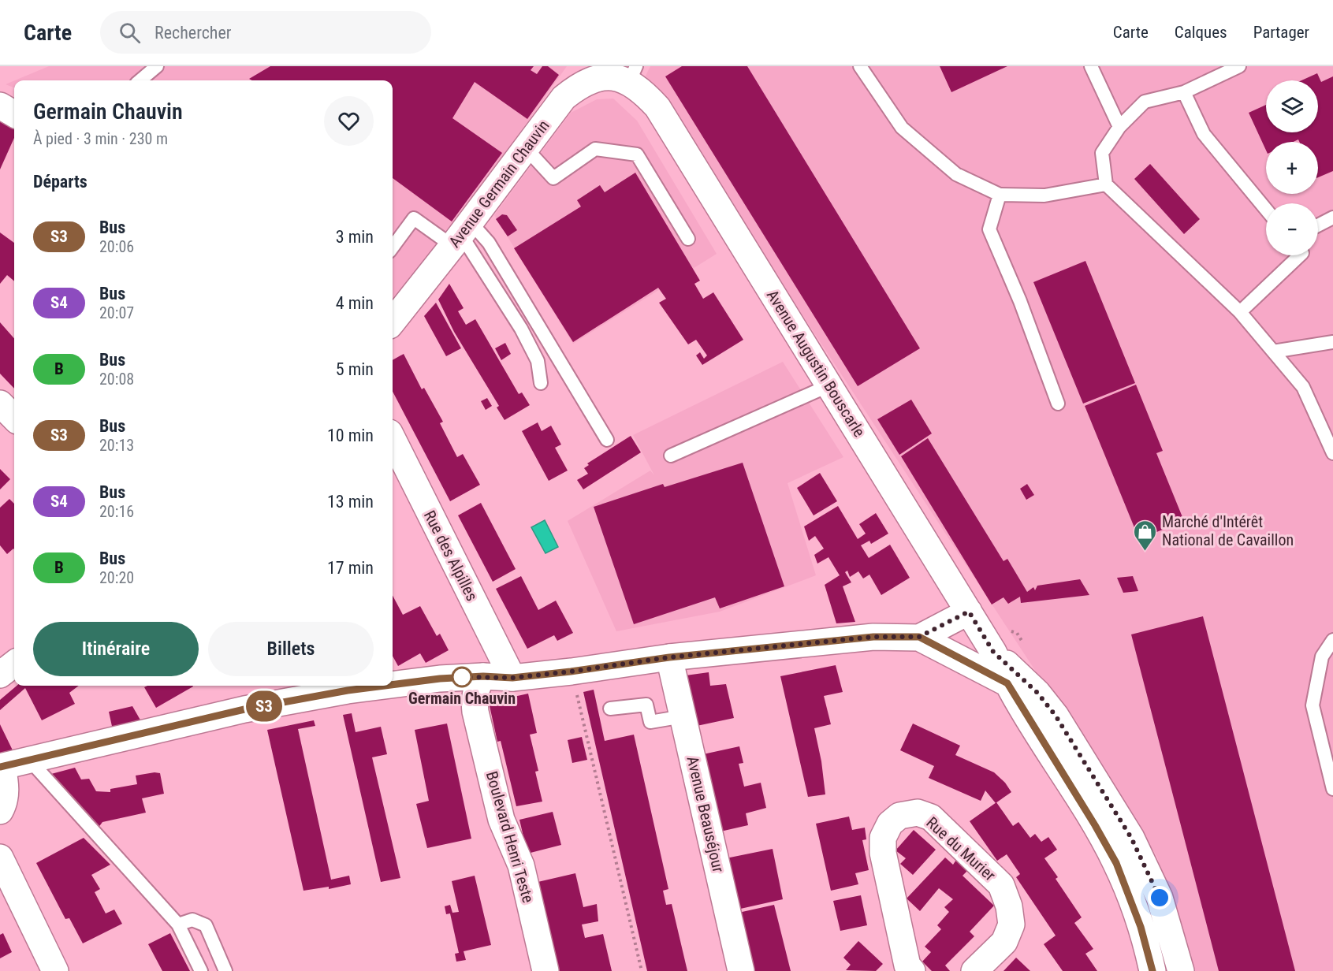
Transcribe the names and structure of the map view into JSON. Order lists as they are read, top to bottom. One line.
{"streets":{"street":["Avenue Germain Chauvin","Avenue Augustin Bouscarle","Rue des Alpilles","Avenue Beauséjour","Boulevard Henri Teste","Rue du Murier"]},"crossings":[["Avenue Germain Chauvin","Avenue Augustin Bouscarle"]],"places":{"shop":["Marché d'Intérêt National de Cavaillon"],"other":["Germain Chauvin"]},"lines":["bus line S3"],"page":{"header":"Carte","search":"Rechercher","nav":["Carte","Calques","Partager"],"on_map":"S3","map_buttons":["+","−"],"heading":[["Germain Chauvin","À pied · 3 min · 230 m"],"Départs"],"list":[{"mark":"S3","name":"Bus","note":"20:06","value":"3 min"},{"mark":"S4","name":"Bus","note":"20:07","value":"4 min"},{"mark":"B","name":"Bus","note":"20:08","value":"5 min"},{"mark":"S3","name":"Bus","note":"20:13","value":"10 min"},{"mark":"S4","name":"Bus","note":"20:16","value":"13 min"},{"mark":"B","name":"Bus","note":"20:20","value":"17 min"}],"buttons":["Itinéraire","Billets"]}}
